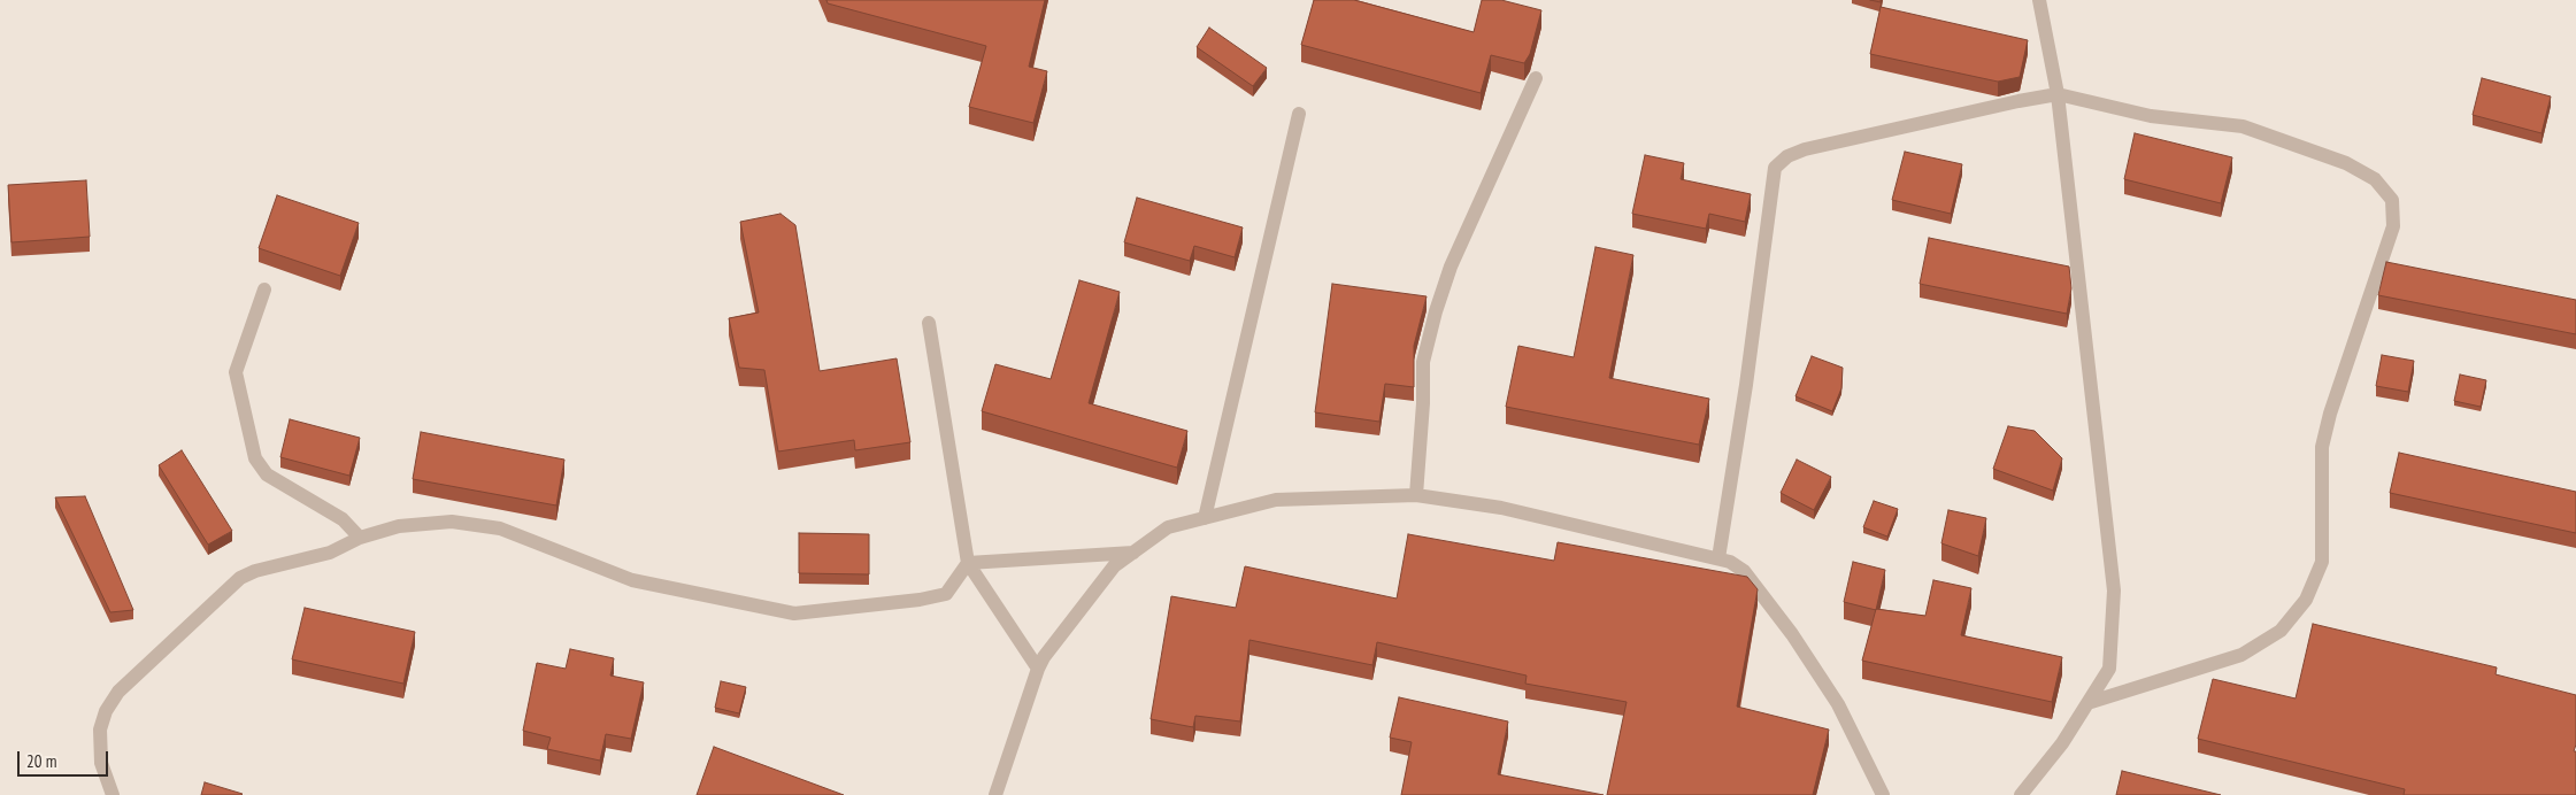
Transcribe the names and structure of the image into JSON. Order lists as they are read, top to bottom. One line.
{"scale_bar":"20 m"}
